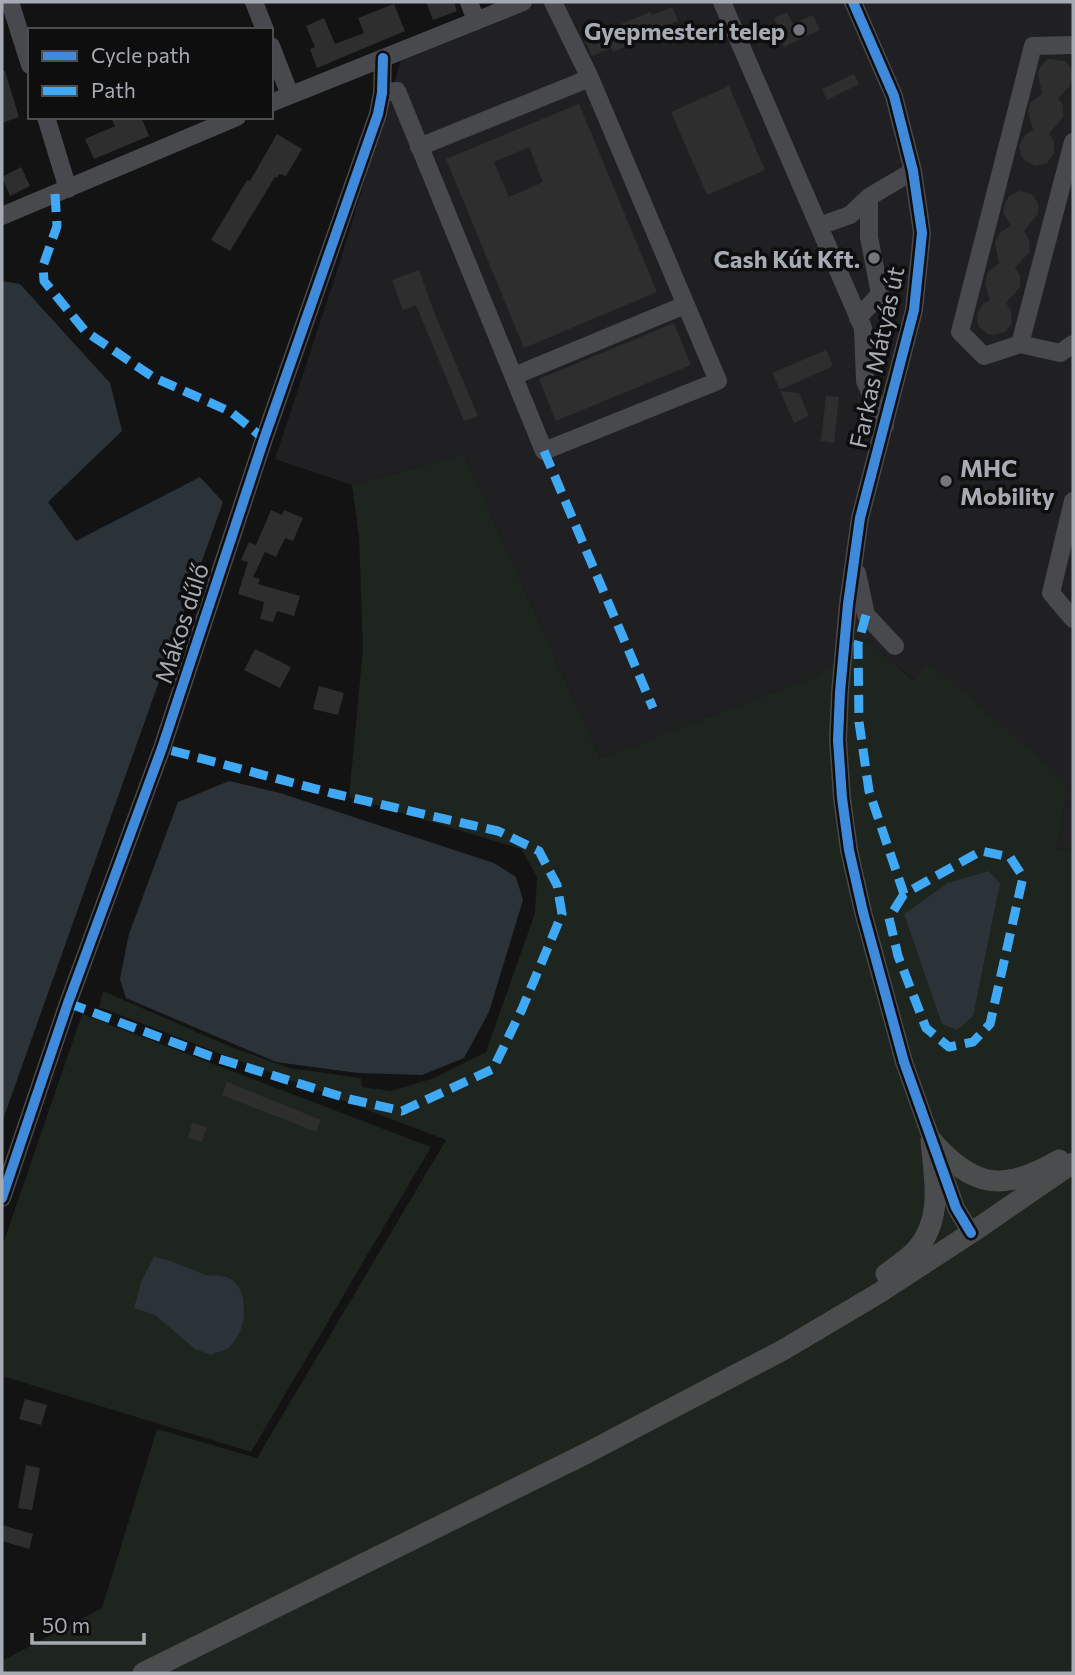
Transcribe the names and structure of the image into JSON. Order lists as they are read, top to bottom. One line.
{"streets":{"street":["Farkas Mátyás út","Mákos dűlő"]},"places":["Gyepmesteri telep","Cash Kút Kft.","MHC Mobility"],"legend":["Cycle path","Path"],"scale_bar":"50 m"}
